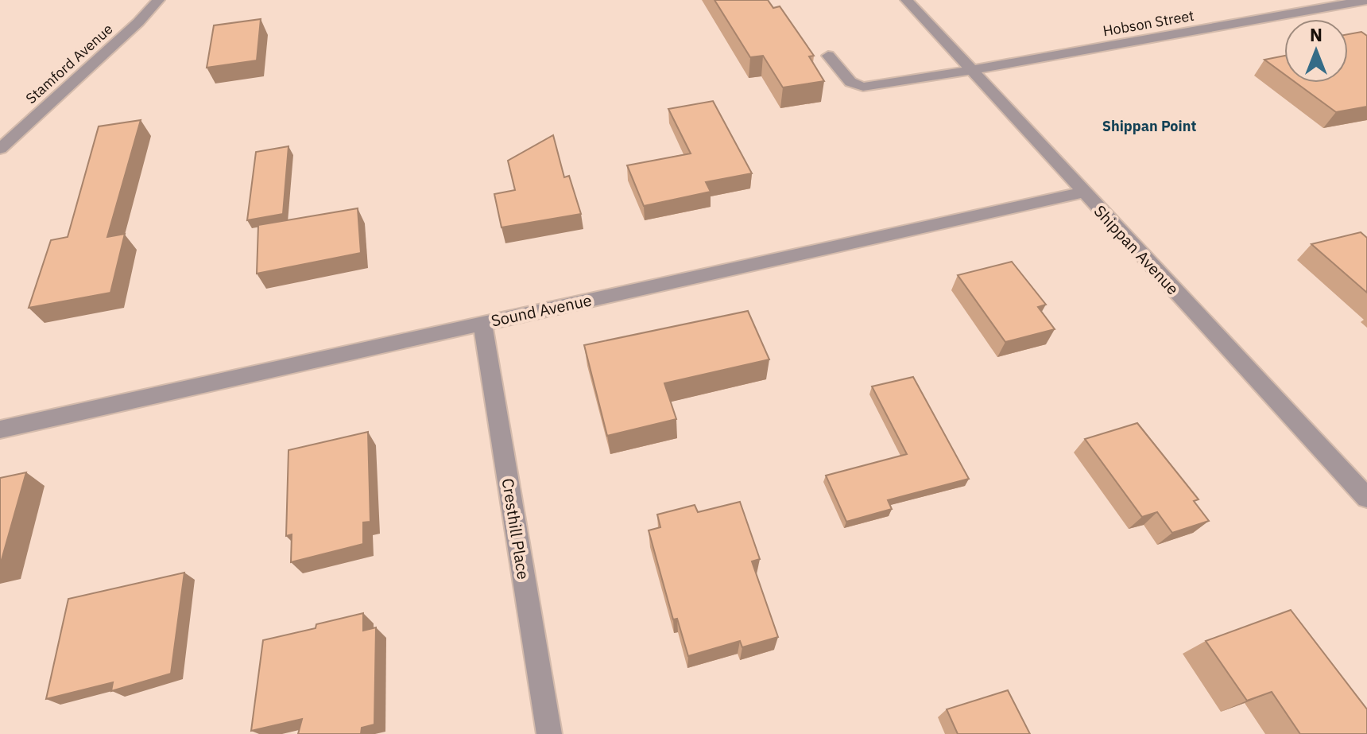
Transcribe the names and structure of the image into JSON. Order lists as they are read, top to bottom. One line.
{"streets":{"street":["Hobson Street","Stamford Avenue","Shippan Avenue","Sound Avenue","Cresthill Place"]},"crossings":[["Hobson Street","Shippan Avenue"],["Shippan Avenue","Sound Avenue"],["Sound Avenue","Cresthill Place"]],"districts":["Shippan Point"],"north":"top"}
